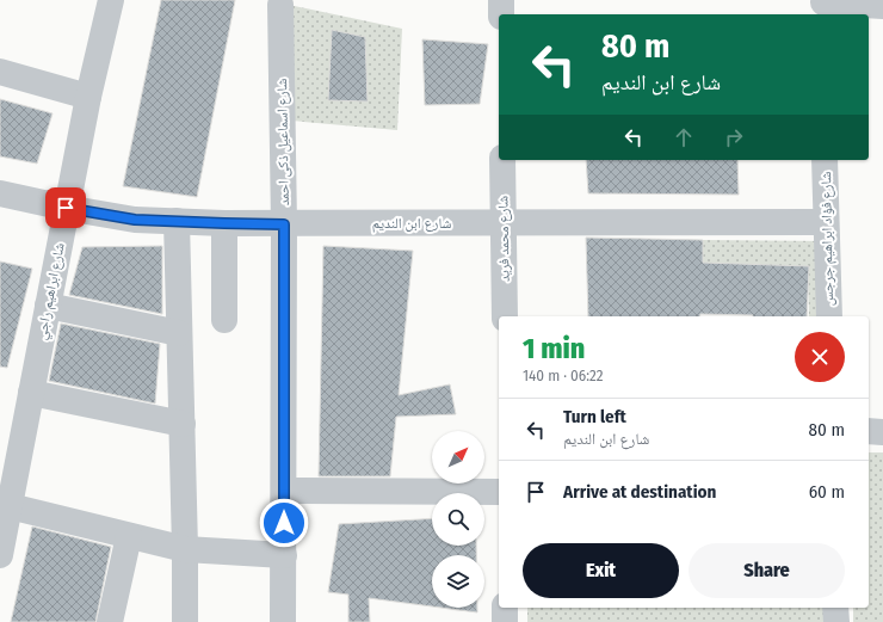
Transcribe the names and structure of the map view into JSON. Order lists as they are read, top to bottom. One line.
{"streets":{"street":["شارع اسماعيل ذكى احمد","شارع ابن النديم","شارع محمد فريد","شارع فؤاد ابراهيم جرجس","شارع ابراهيم راجي"]},"crossings":[["شارع اسماعيل ذكى احمد","شارع ابن النديم"],["شارع ابن النديم","شارع محمد فريد"],["شارع ابن النديم","شارع فؤاد ابراهيم جرجس"],["شارع ابن النديم","شارع ابراهيم راجي"]],"north":"top right","page":{"turn":["80 m","شارع ابن النديم"],"heading":["1 min","140 m · 06:22"],"list":[{"name":"Turn left","note":"شارع ابن النديم","value":"80 m"},{"name":"Arrive at destination","value":"60 m"}],"buttons":["Exit","Share"]}}
